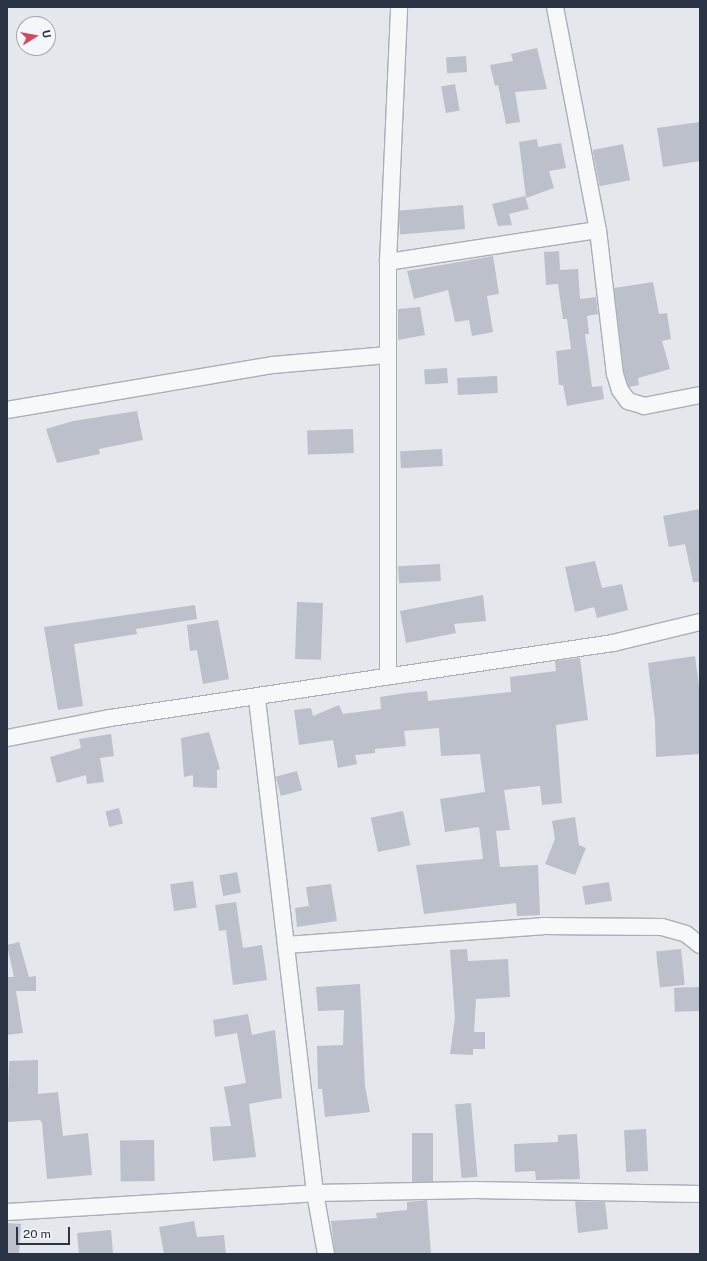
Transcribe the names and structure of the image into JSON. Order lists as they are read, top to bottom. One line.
{"scale_bar":"20 m","north":"right"}
